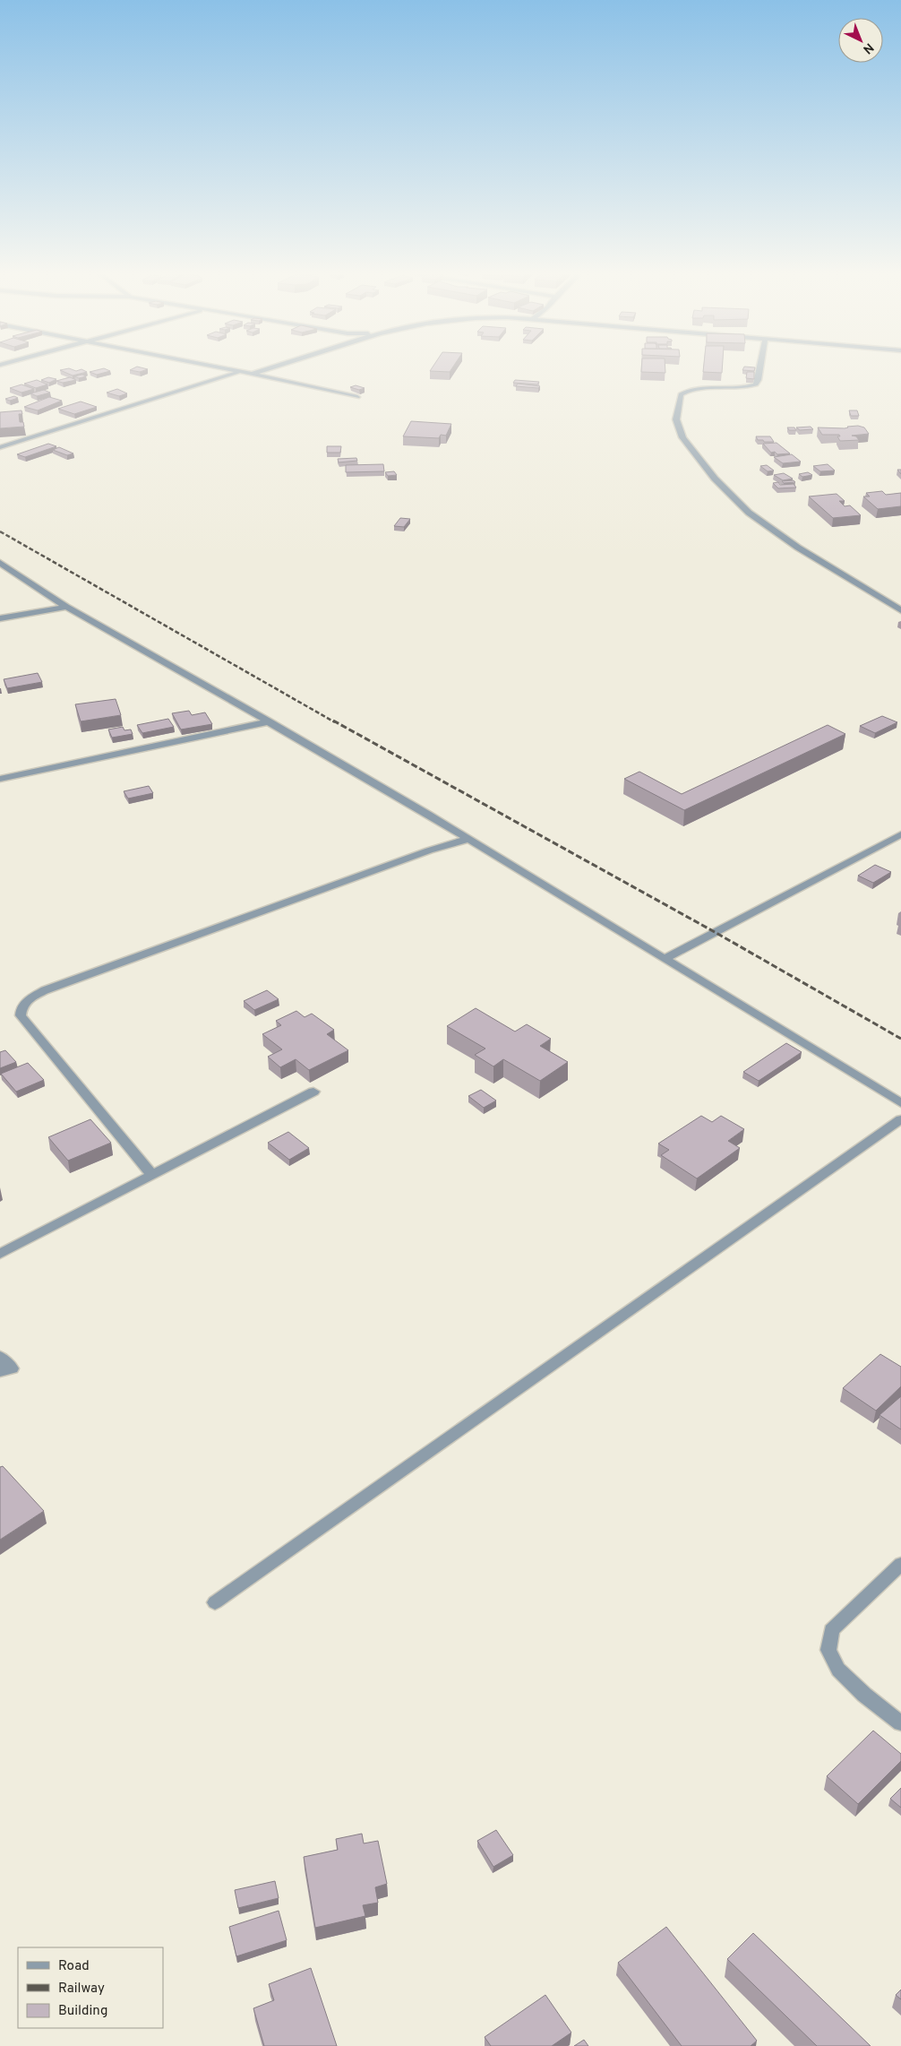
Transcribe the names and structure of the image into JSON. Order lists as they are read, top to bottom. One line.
{"legend":["Road","Railway","Building"],"north":"bottom right"}
